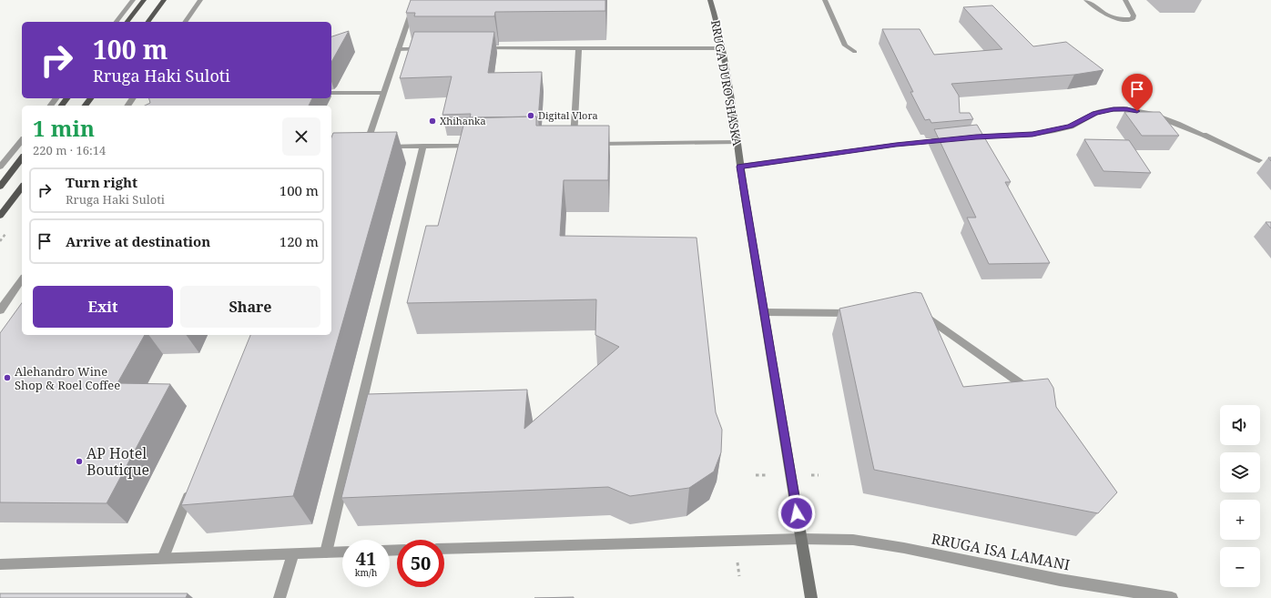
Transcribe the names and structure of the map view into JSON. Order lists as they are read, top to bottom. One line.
{"streets":{"main road":["RRUGA DURO SHASKA"],"street":["RRUGA ISA LAMANI"]},"crossings":[["RRUGA DURO SHASKA","RRUGA ISA LAMANI"]],"places":["Digital Vlora","Xhihanka","Alehandro Wine Shop & Roel Coffee","AP Hotel Boutique"],"page":{"turn":["100 m","Rruga Haki Suloti"],"heading":["1 min","220 m · 16:14"],"list":[{"name":"Turn right","note":"Rruga Haki Suloti","value":"100 m"},{"name":"Arrive at destination","value":"120 m"}],"buttons":["Exit","Share"],"map_buttons":["+","−"],"speed":"41 km/h","limit":"50"}}
